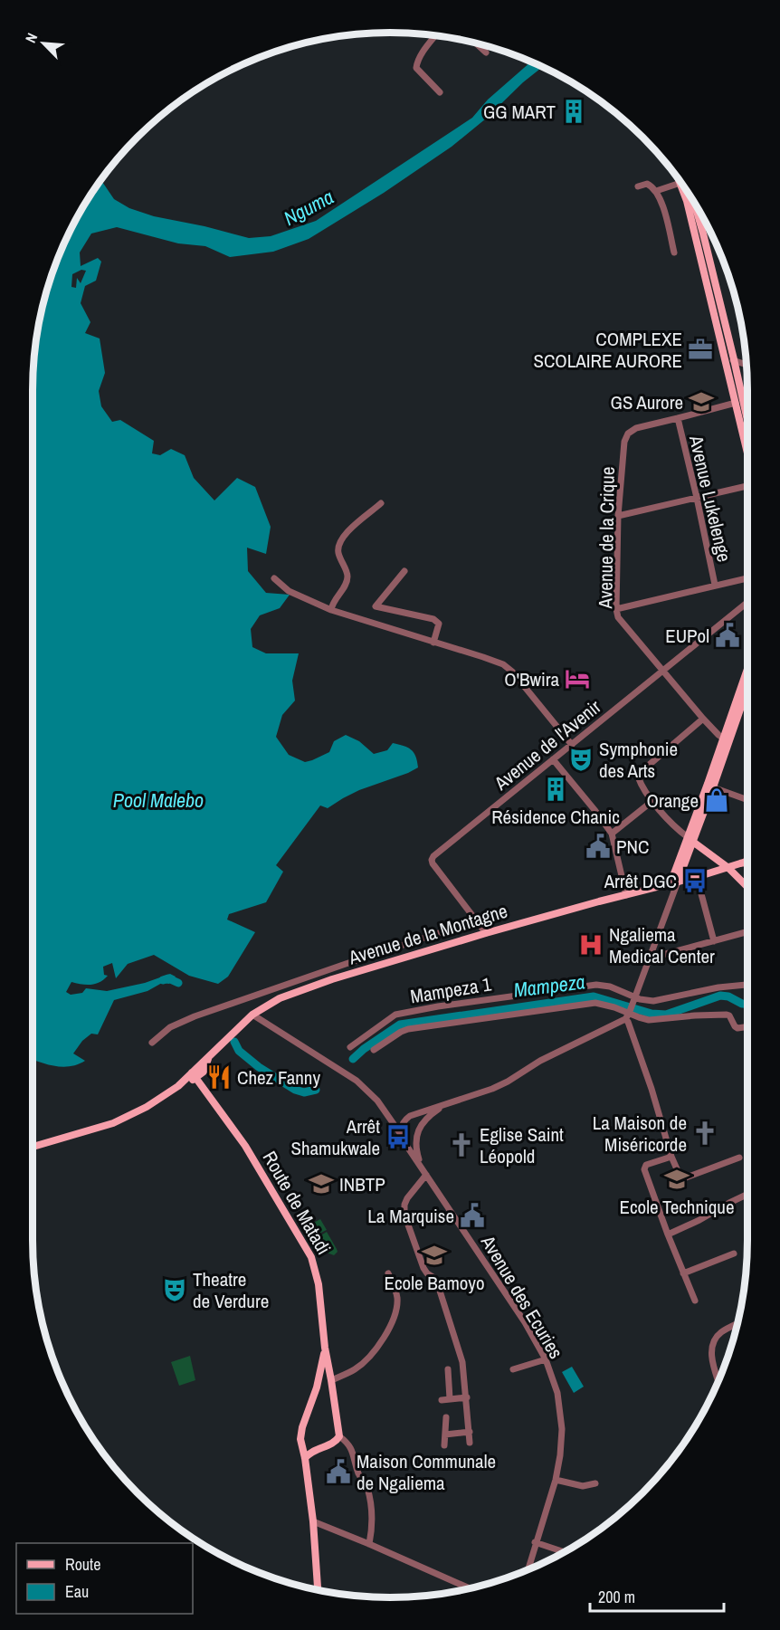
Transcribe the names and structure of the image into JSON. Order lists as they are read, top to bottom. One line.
{"streets":{"main road":["Avenue de la Montagne","Route de Matadi"],"street":["Avenue Lukelenge","Avenue de la Crique","Avenue de l'Avenir","Mampeza 1","Avenue des Ecuries"]},"crossings":[["Avenue Lukelenge","Avenue de la Crique"],["Avenue de la Crique","Avenue de l'Avenir"],["Avenue de l'Avenir","Avenue de la Montagne"],["Avenue de la Montagne","Avenue des Ecuries"]],"water":["Nguma","Pool Malebo","Mampeza"],"places":{"building":["GG MART","Résidence Chanic"],"office":["COMPLEXE SCOLAIRE AURORE"],"school or university":["GS Aurore","Ecole Technique","INBTP","Ecole Bamoyo"],"public building":["EUPol","PNC","La Marquise","Maison Communale de Ngaliema"],"hotel":["O'Bwira"],"theatre":["Symphonie des Arts","Theatre de Verdure"],"shop":["Orange"],"bus stop":["Arrêt DGC","Arrêt Shamukwale"],"hospital":["Ngaliema Medical Center"],"restaurant":["Chez Fanny"],"church":["La Maison de Miséricorde","Eglise Saint Léopold"]},"legend":["Route","Eau"],"scale_bar":"200 m","north":"top left"}
